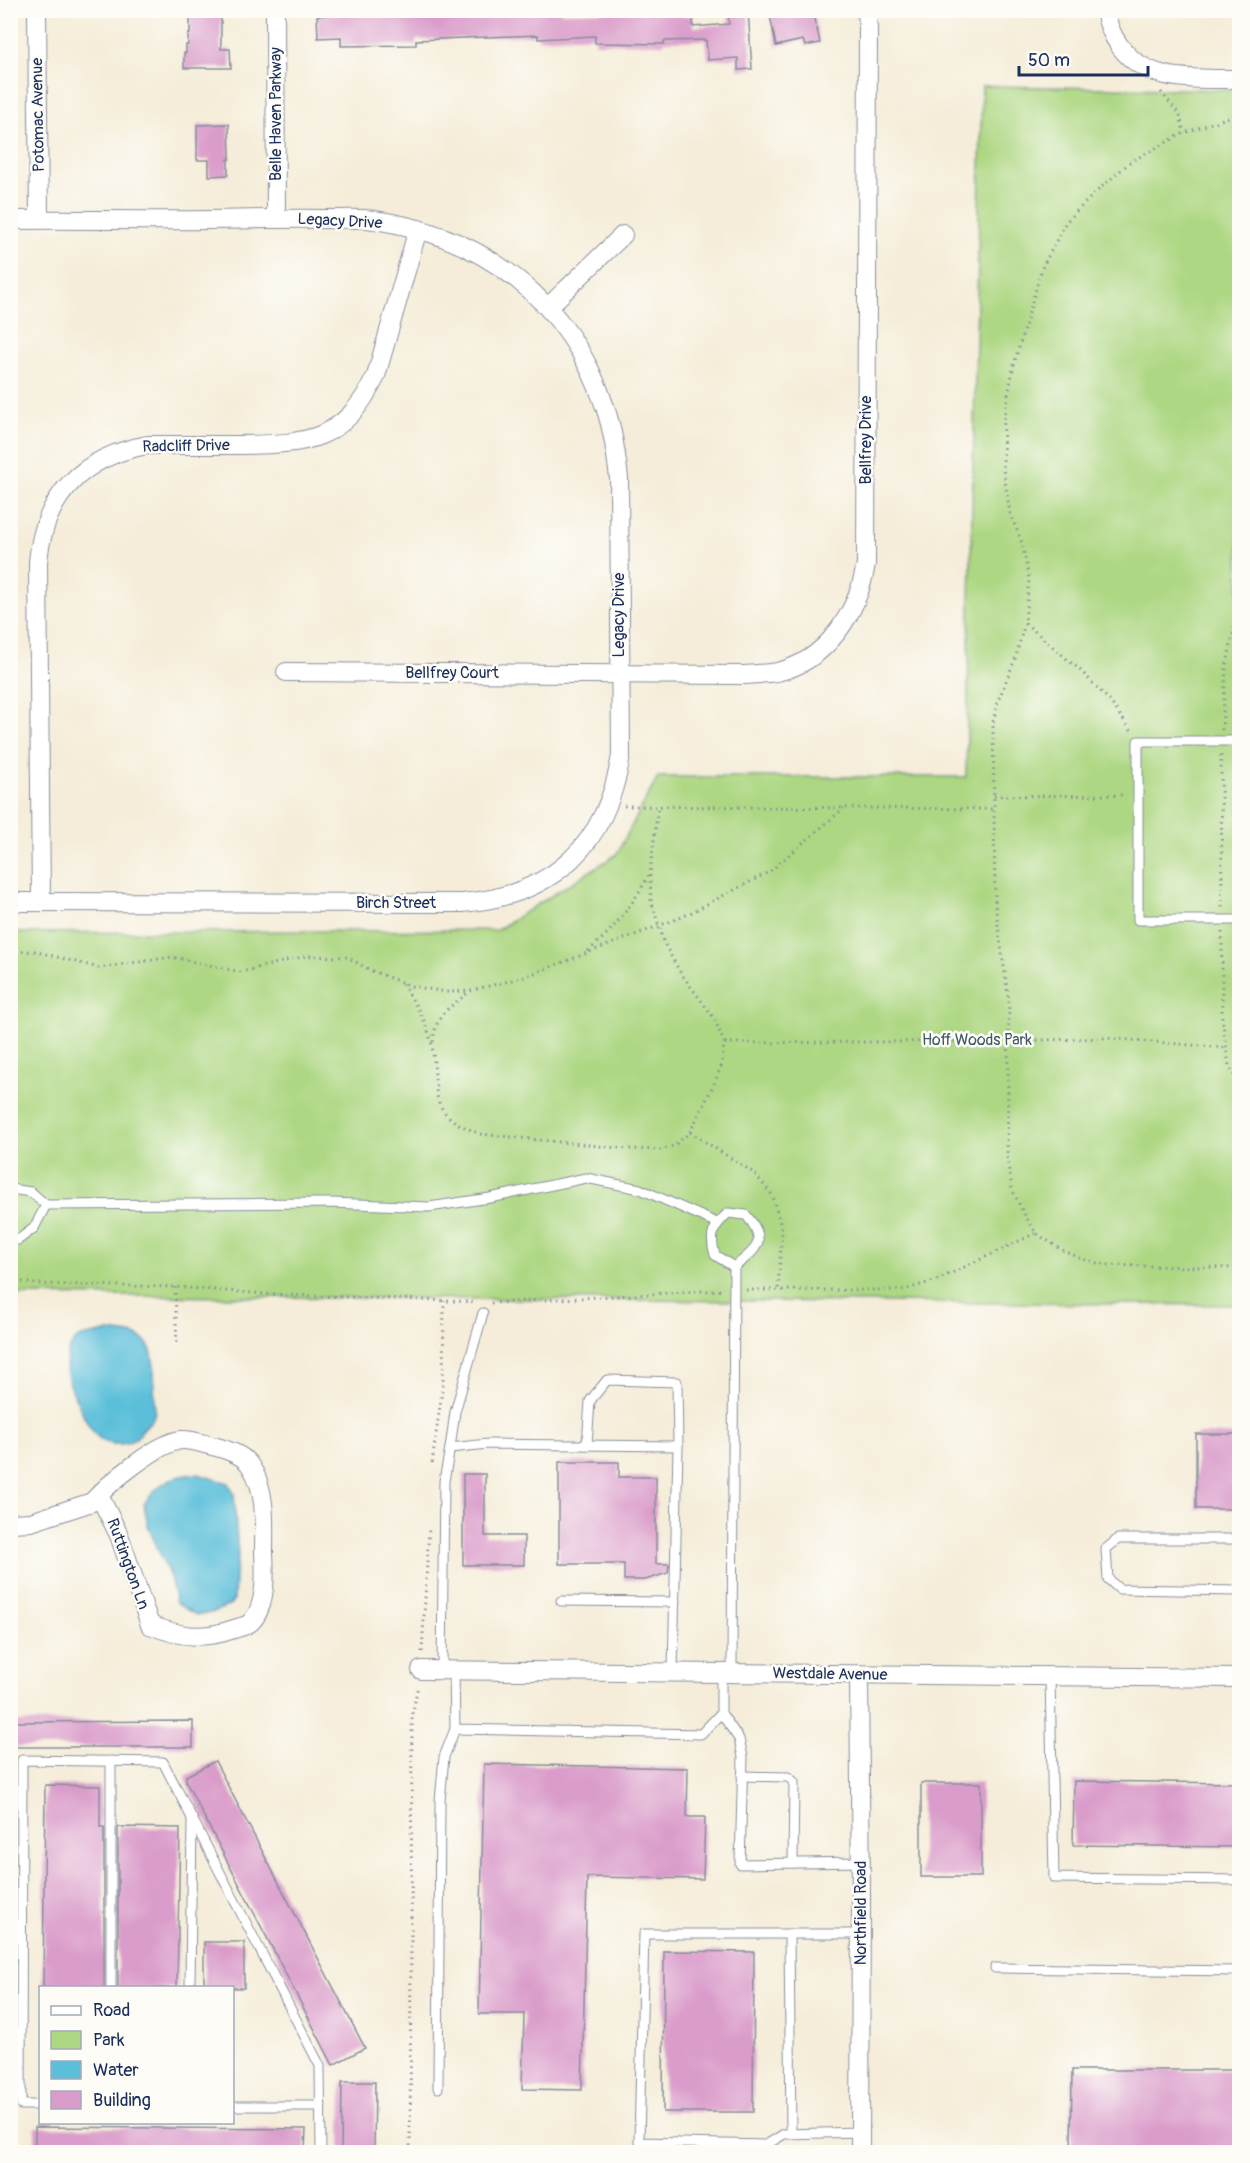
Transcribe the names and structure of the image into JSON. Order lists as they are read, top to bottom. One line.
{"streets":{"street":["Belle Haven Parkway","Potomac Avenue","Legacy Drive","Bellfrey Drive","Radcliff Drive","Bellfrey Court","Birch Street","Ruttington Ln","Westdale Avenue","Northfield Road"]},"crossings":[["Belle Haven Parkway","Legacy Drive"],["Potomac Avenue","Legacy Drive"],["Legacy Drive","Bellfrey Drive"],["Legacy Drive","Radcliff Drive"],["Legacy Drive","Bellfrey Court"],["Legacy Drive","Birch Street"],["Bellfrey Drive","Bellfrey Court"],["Bellfrey Drive","Birch Street"],["Radcliff Drive","Birch Street"],["Bellfrey Court","Birch Street"],["Westdale Avenue","Northfield Road"]],"parks":["Hoff Woods Park"],"legend":["Road","Park","Water","Building"],"scale_bar":"50 m"}
